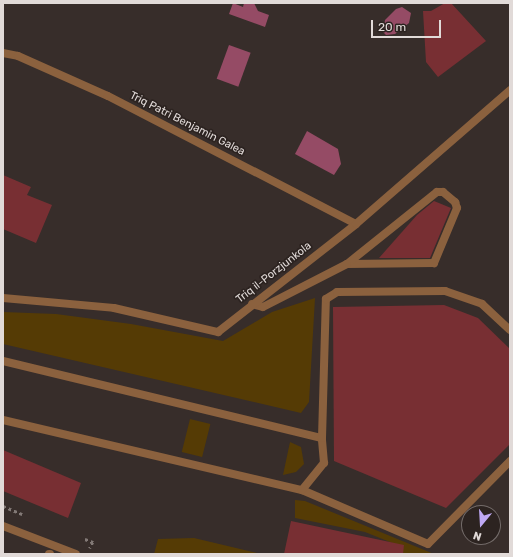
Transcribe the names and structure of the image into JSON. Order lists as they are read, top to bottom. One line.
{"streets":{"street":["Triq Patri Benjamin Galea","Triq il-Porzjunkola"]},"crossings":[["Triq Patri Benjamin Galea","Triq il-Porzjunkola"]],"scale_bar":"20 m","north":"bottom"}
